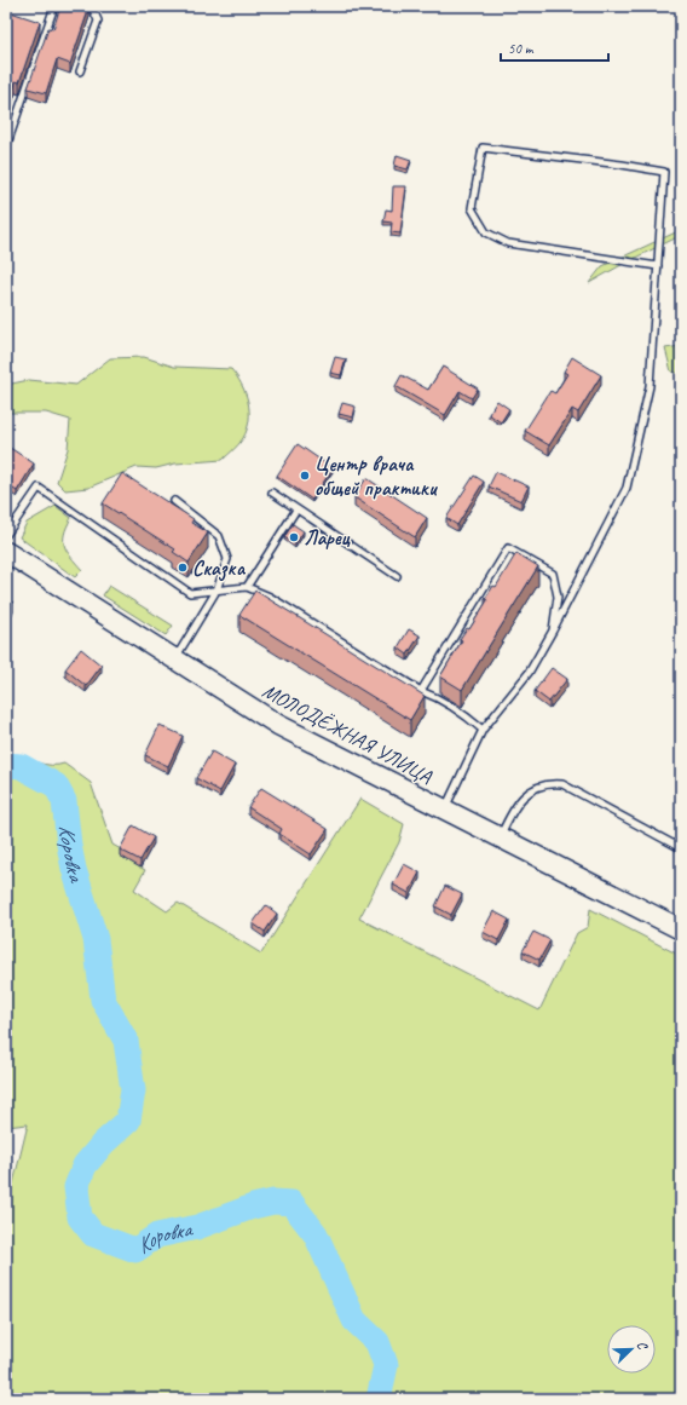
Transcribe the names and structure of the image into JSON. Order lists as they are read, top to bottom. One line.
{"streets":{"main road":["МОЛОДЁЖНАЯ УЛИЦА"]},"water":["Коровка"],"places":["Центр врача общей практики","Ларец","Сказка"],"scale_bar":"50 m","north":"top right"}
